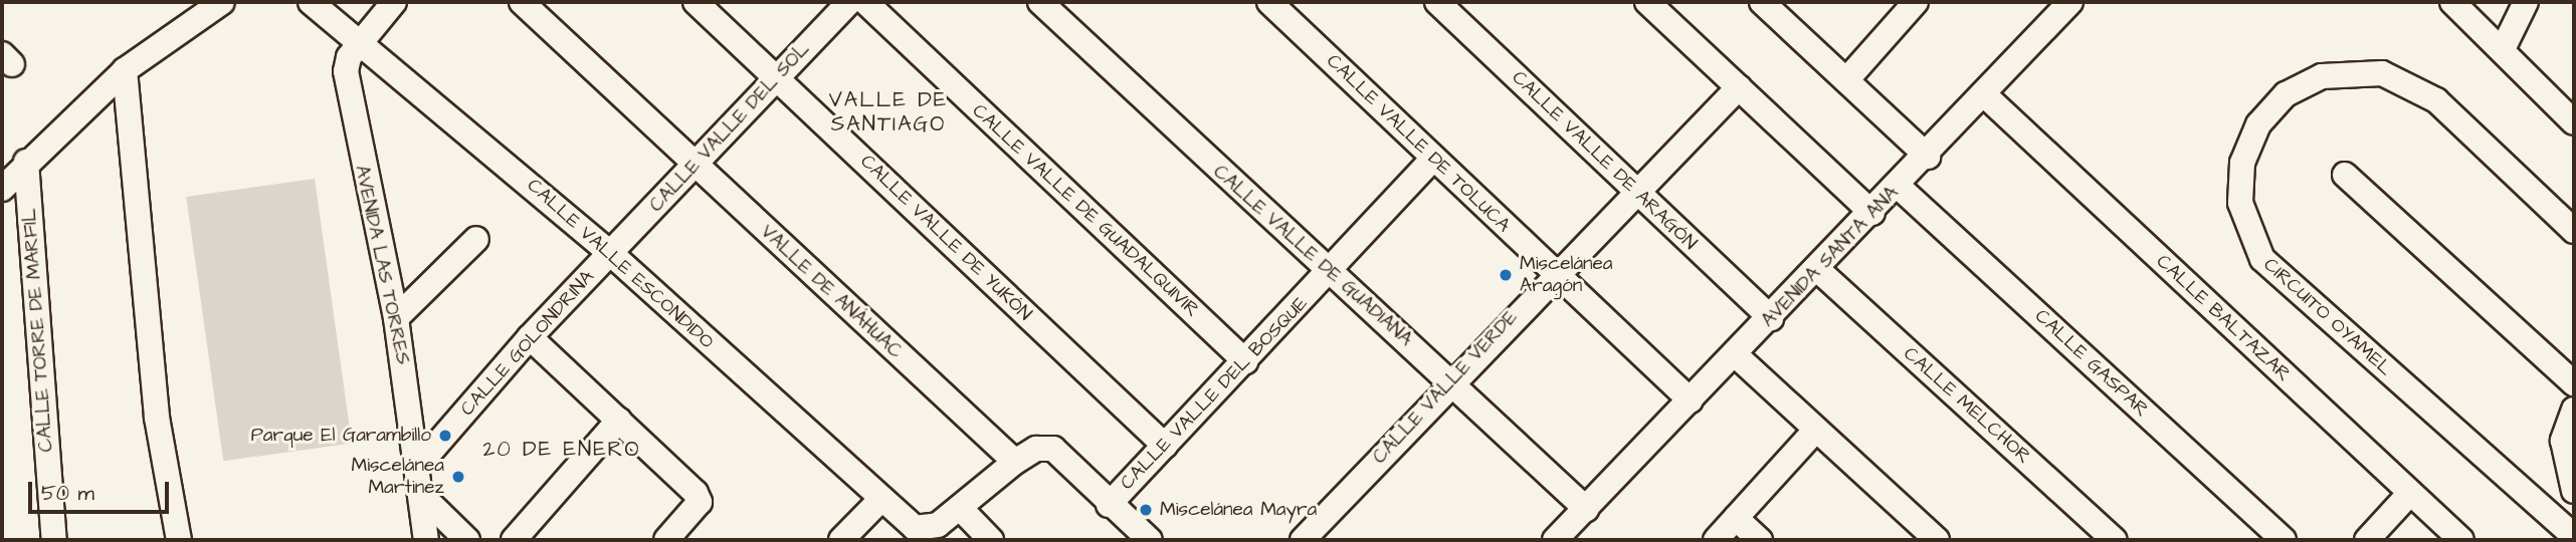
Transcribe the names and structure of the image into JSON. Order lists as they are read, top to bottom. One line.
{"streets":{"street":["CALLE VALLE DEL SOL","CALLE VALLE DE TOLUCA","CALLE VALLE DE ARAGÓN","CALLE VALLE DE GUADALQUIVIR","CALLE VALLE DE YUKÓN","CALLE VALLE DE GUADIANA","AVENIDA SANTA ANA","CALLE VALLE ESCONDIDO","AVENIDA LAS TORRES","VALLE DE ANÁHUAC","CIRCUITO OYAMEL","CALLE BALTAZAR","CALLE TORRE DE MARFIL","CALLE GOLONDRINA","CALLE GASPAR","CALLE VALLE VERDE","CALLE VALLE DEL BOSQUE","CALLE MELCHOR"]},"crossings":[["CALLE VALLE DEL SOL","CALLE VALLE DE YUKÓN"],["CALLE VALLE DEL SOL","CALLE VALLE ESCONDIDO"],["CALLE VALLE DEL SOL","VALLE DE ANÁHUAC"],["CALLE VALLE DEL SOL","CALLE GOLONDRINA"],["CALLE VALLE DE TOLUCA","AVENIDA SANTA ANA"],["CALLE VALLE DE TOLUCA","CALLE VALLE VERDE"],["CALLE VALLE DE TOLUCA","CALLE VALLE DEL BOSQUE"],["CALLE VALLE DE ARAGÓN","AVENIDA SANTA ANA"],["CALLE VALLE DE ARAGÓN","CALLE VALLE VERDE"],["CALLE VALLE DE GUADALQUIVIR","CALLE VALLE DEL BOSQUE"],["CALLE VALLE DE YUKÓN","CALLE VALLE DEL BOSQUE"],["CALLE VALLE DE GUADIANA","AVENIDA SANTA ANA"],["CALLE VALLE DE GUADIANA","CALLE VALLE VERDE"],["CALLE VALLE DE GUADIANA","CALLE VALLE DEL BOSQUE"],["AVENIDA SANTA ANA","CALLE BALTAZAR"],["AVENIDA SANTA ANA","CALLE GASPAR"],["AVENIDA SANTA ANA","CALLE MELCHOR"],["CALLE VALLE ESCONDIDO","AVENIDA LAS TORRES"],["CALLE VALLE ESCONDIDO","CALLE GOLONDRINA"],["AVENIDA LAS TORRES","CALLE GOLONDRINA"]],"districts":["VALLE DE SANTIAGO","20 DE ENERO"],"places":["Miscelánea Aragón","Parque El Garambillo","Miscelánea Martinez","Miscelánea Mayra"],"scale_bar":"50 m"}
